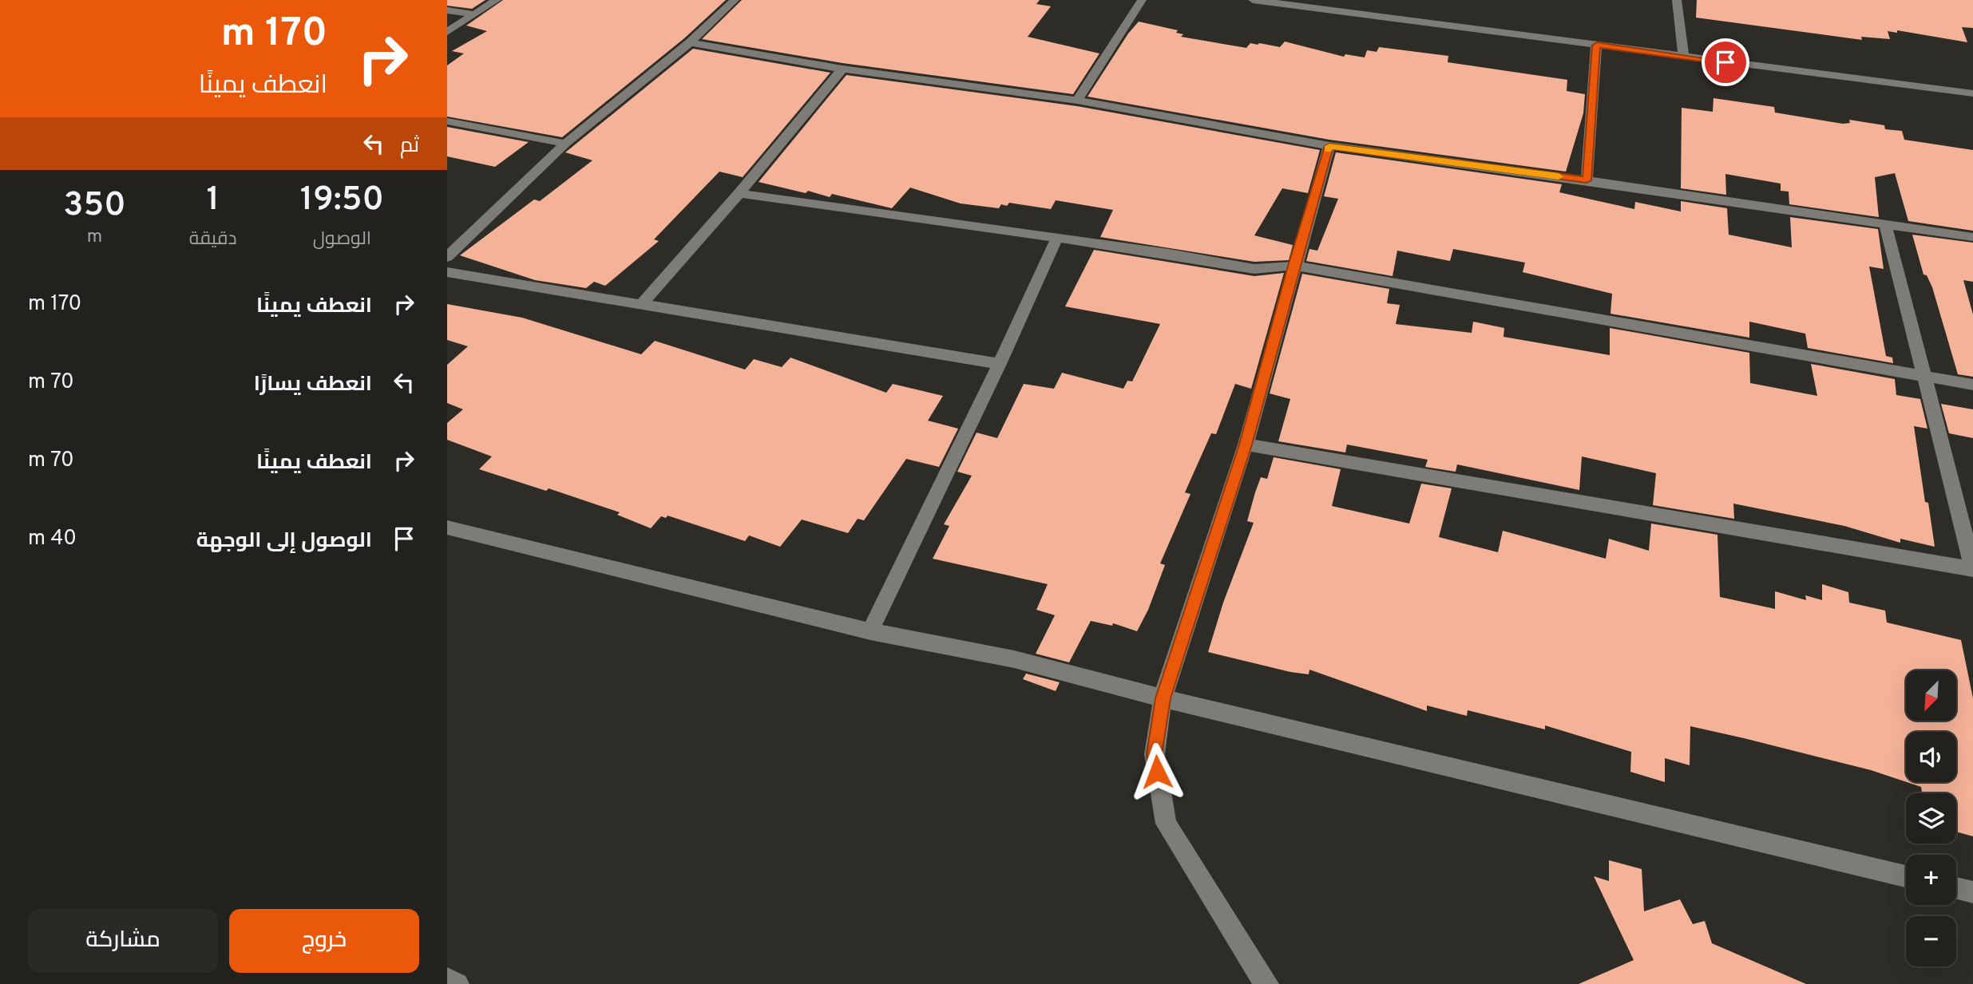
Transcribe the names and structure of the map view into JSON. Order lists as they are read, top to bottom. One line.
{"north":"bottom left","page":{"turn":["170 m","انعطف يمينًا"],"then":"ثم","eta":["19:50","الوصول","1","دقيقة","350","m"],"list":[{"name":"انعطف يمينًا","value":"170 m"},{"name":"انعطف يسارًا","value":"70 m"},{"name":"انعطف يمينًا","value":"70 m"},{"name":"الوصول إلى الوجهة","value":"40 m"}],"map_buttons":["+","−"],"buttons":["خروج","مشاركة"]}}
